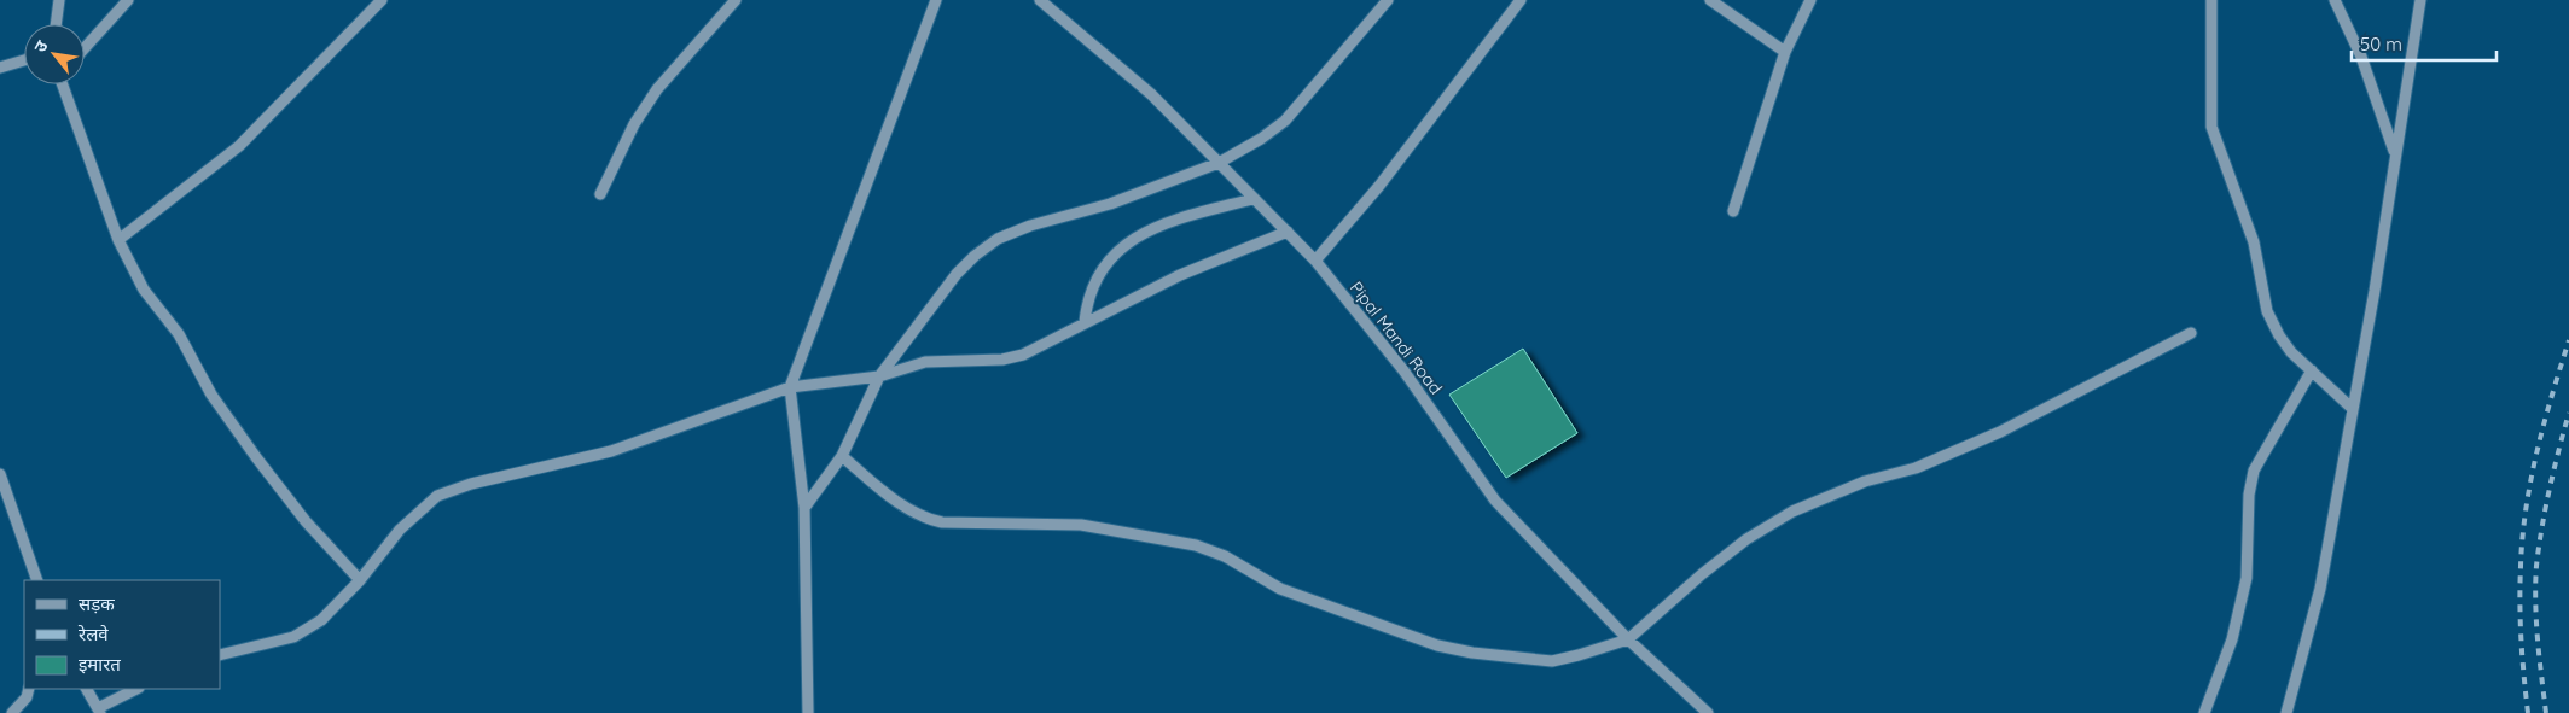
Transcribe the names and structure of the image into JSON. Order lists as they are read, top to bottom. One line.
{"streets":{"street":["Pipal Mandi Road"]},"legend":["सड़क","रेलवे","इमारत"],"scale_bar":"50 m","north":"top left"}
